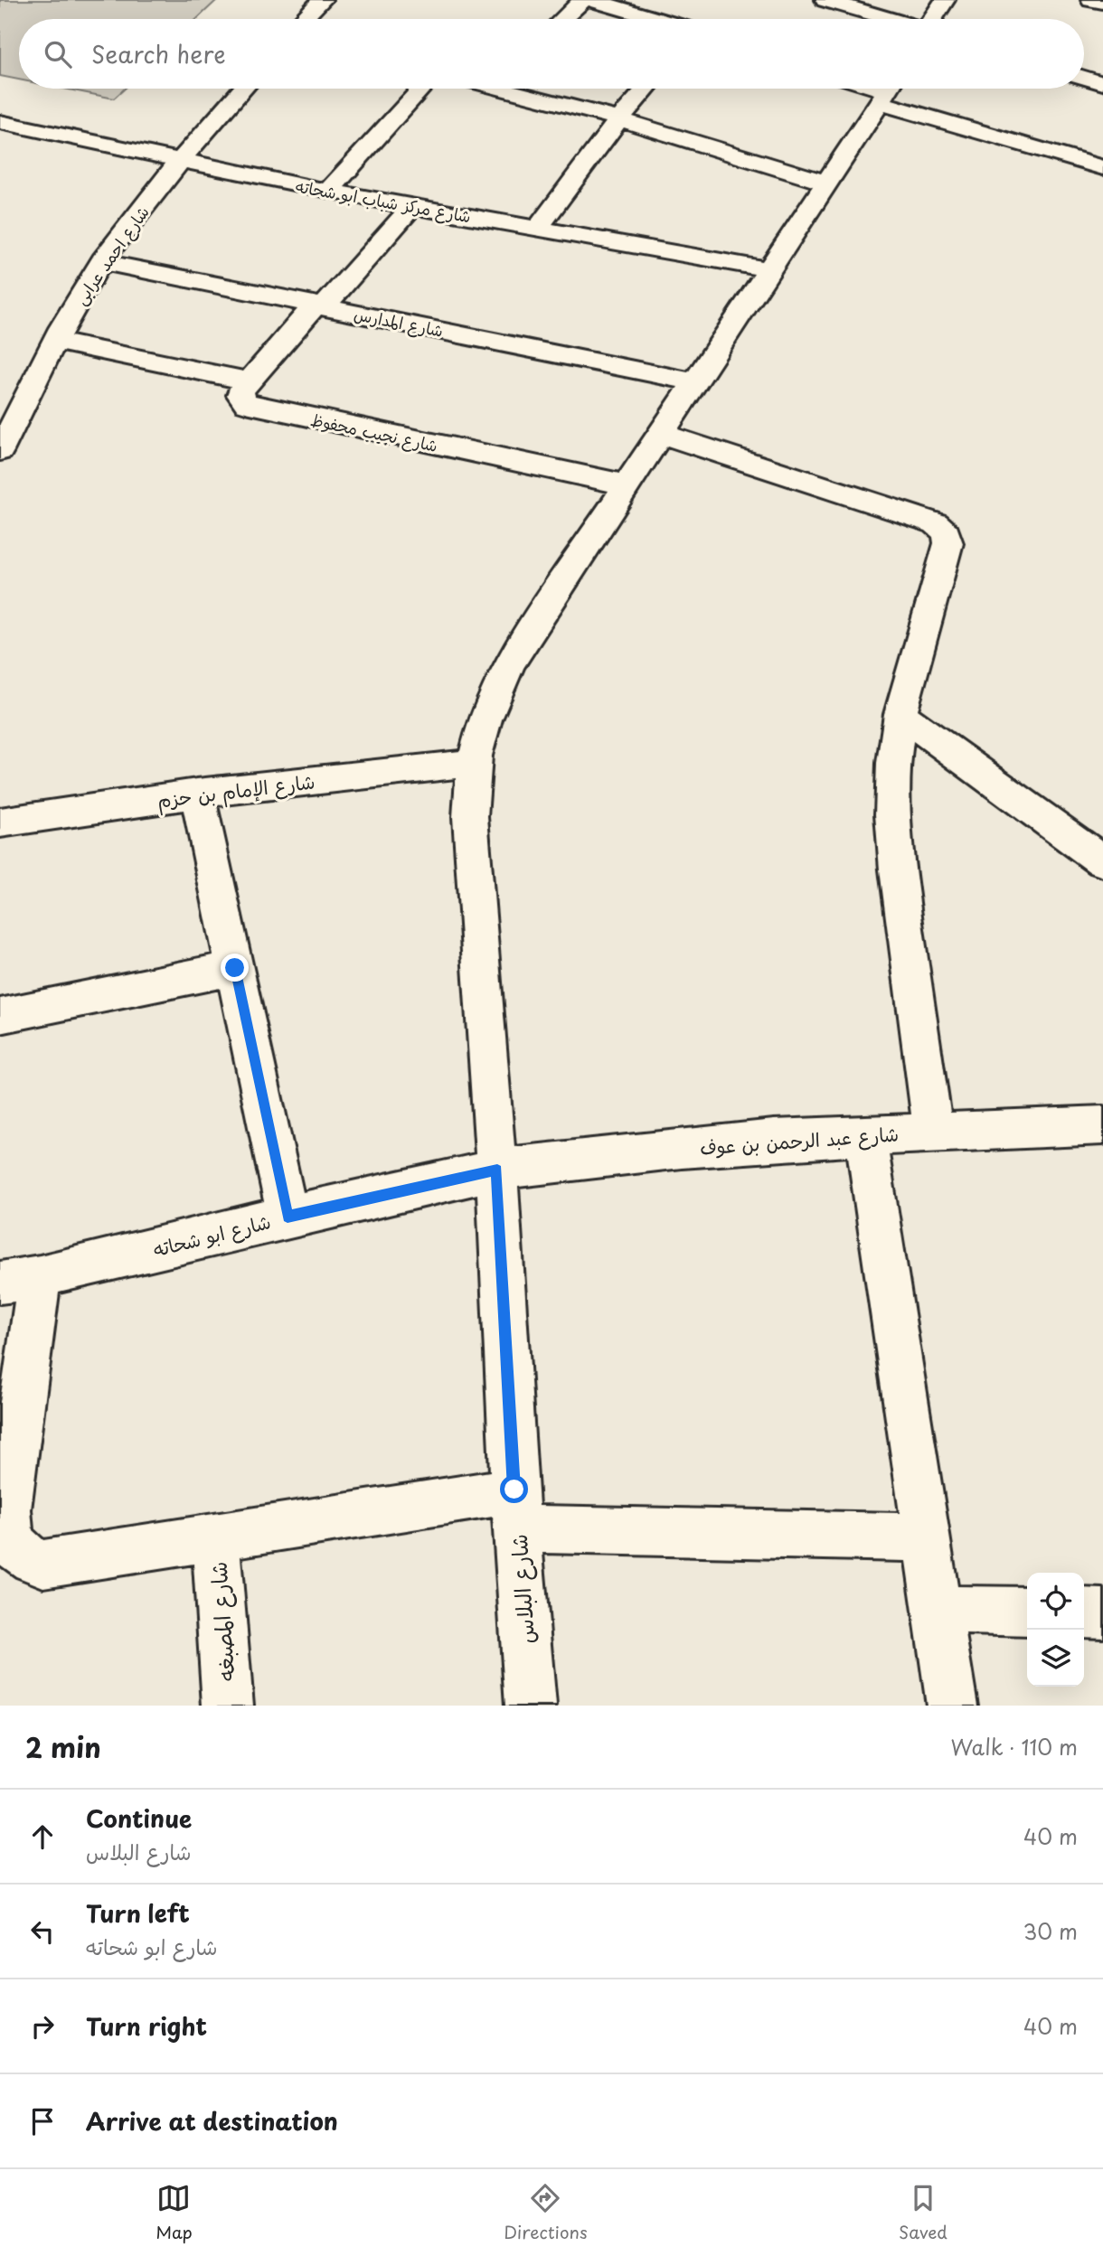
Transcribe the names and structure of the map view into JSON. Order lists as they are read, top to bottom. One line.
{"streets":{"street":["شارع مركز شباب ابو شحاته","شارع احمد عرابى","شارع المدارس","شارع نجيب محفوظ","شارع الإمام بن حزم","شارع عبد الرحمن بن عوف","شارع ابو شحاته","شارع البلاس","شارع المصبغه"]},"crossings":[["شارع مركز شباب ابو شحاته","شارع احمد عرابى"],["شارع مركز شباب ابو شحاته","شارع البلاس"],["شارع احمد عرابى","شارع المدارس"],["شارع المدارس","شارع البلاس"],["شارع نجيب محفوظ","شارع البلاس"],["شارع الإمام بن حزم","شارع البلاس"],["شارع عبد الرحمن بن عوف","شارع ابو شحاته"],["شارع عبد الرحمن بن عوف","شارع البلاس"],["شارع ابو شحاته","شارع البلاس"]],"page":{"search":"Search here","heading":["2 min","Walk · 110 m"],"list":[["Continue","شارع البلاس","40 m"],["Turn left","شارع ابو شحاته","30 m"],["Turn right","40 m"],"Arrive at destination"],"nav":["Map","Directions","Saved"]}}
